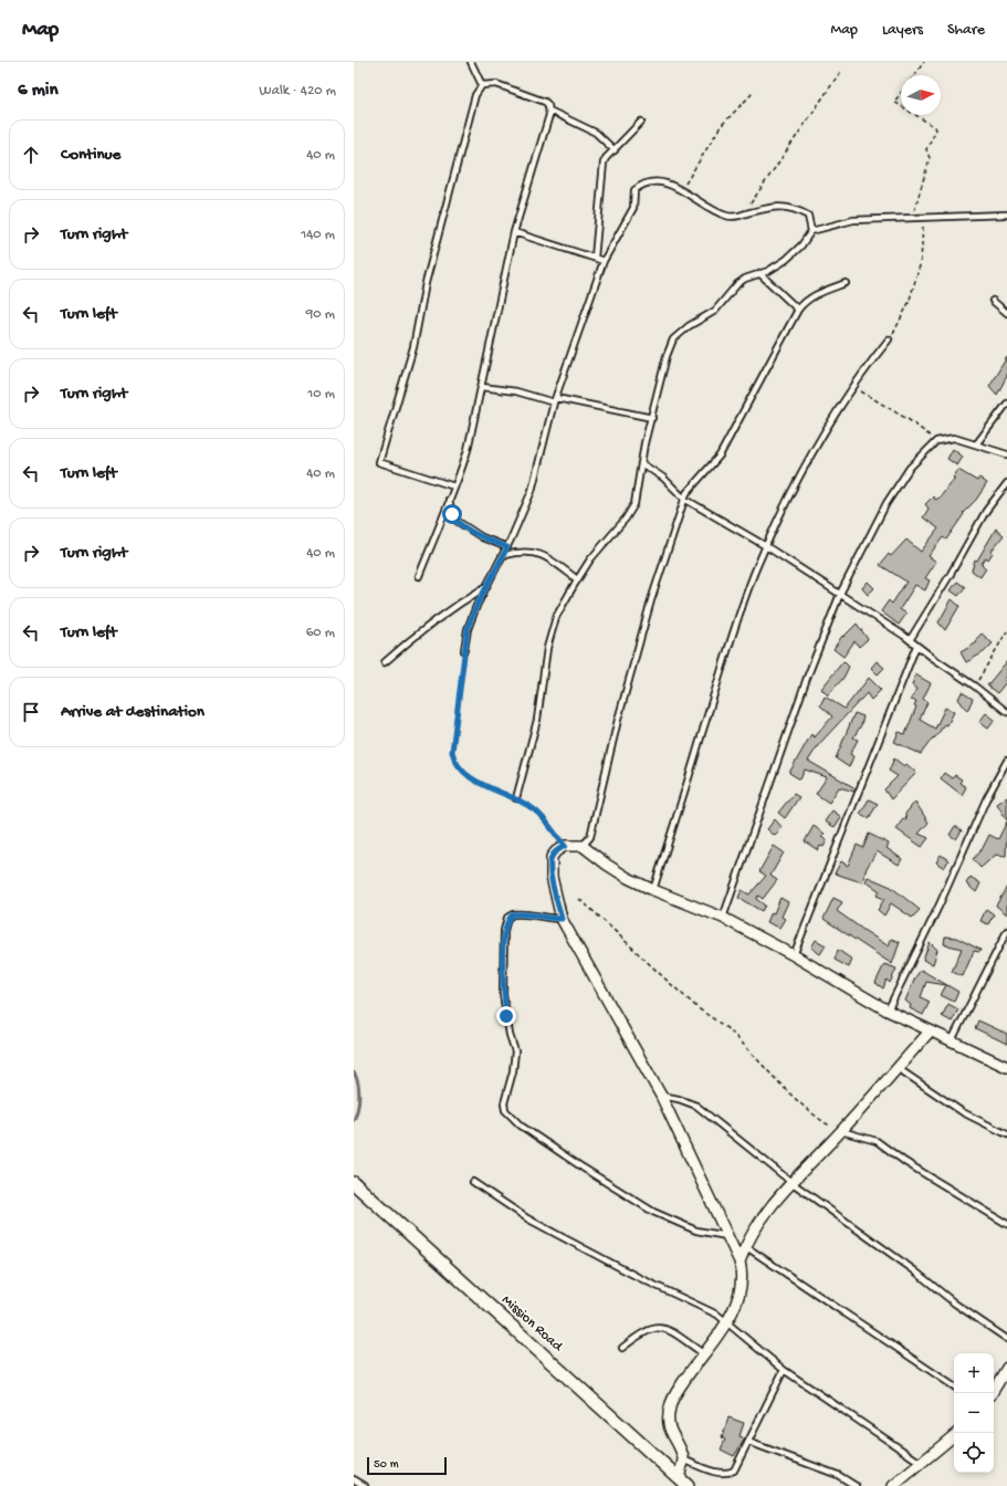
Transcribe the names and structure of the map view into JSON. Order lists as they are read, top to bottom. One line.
{"streets":{"street":["Mission Road"]},"scale_bar":"50 m","north":"right","page":{"header":"Map","nav":["Map","Layers","Share"],"heading":["6 min","Walk · 420 m"],"list":[["Continue","40 m"],["Turn right","140 m"],["Turn left","90 m"],["Turn right","10 m"],["Turn left","40 m"],["Turn right","40 m"],["Turn left","60 m"],"Arrive at destination"],"map_buttons":["+","−"],"scale":"50 m"}}
